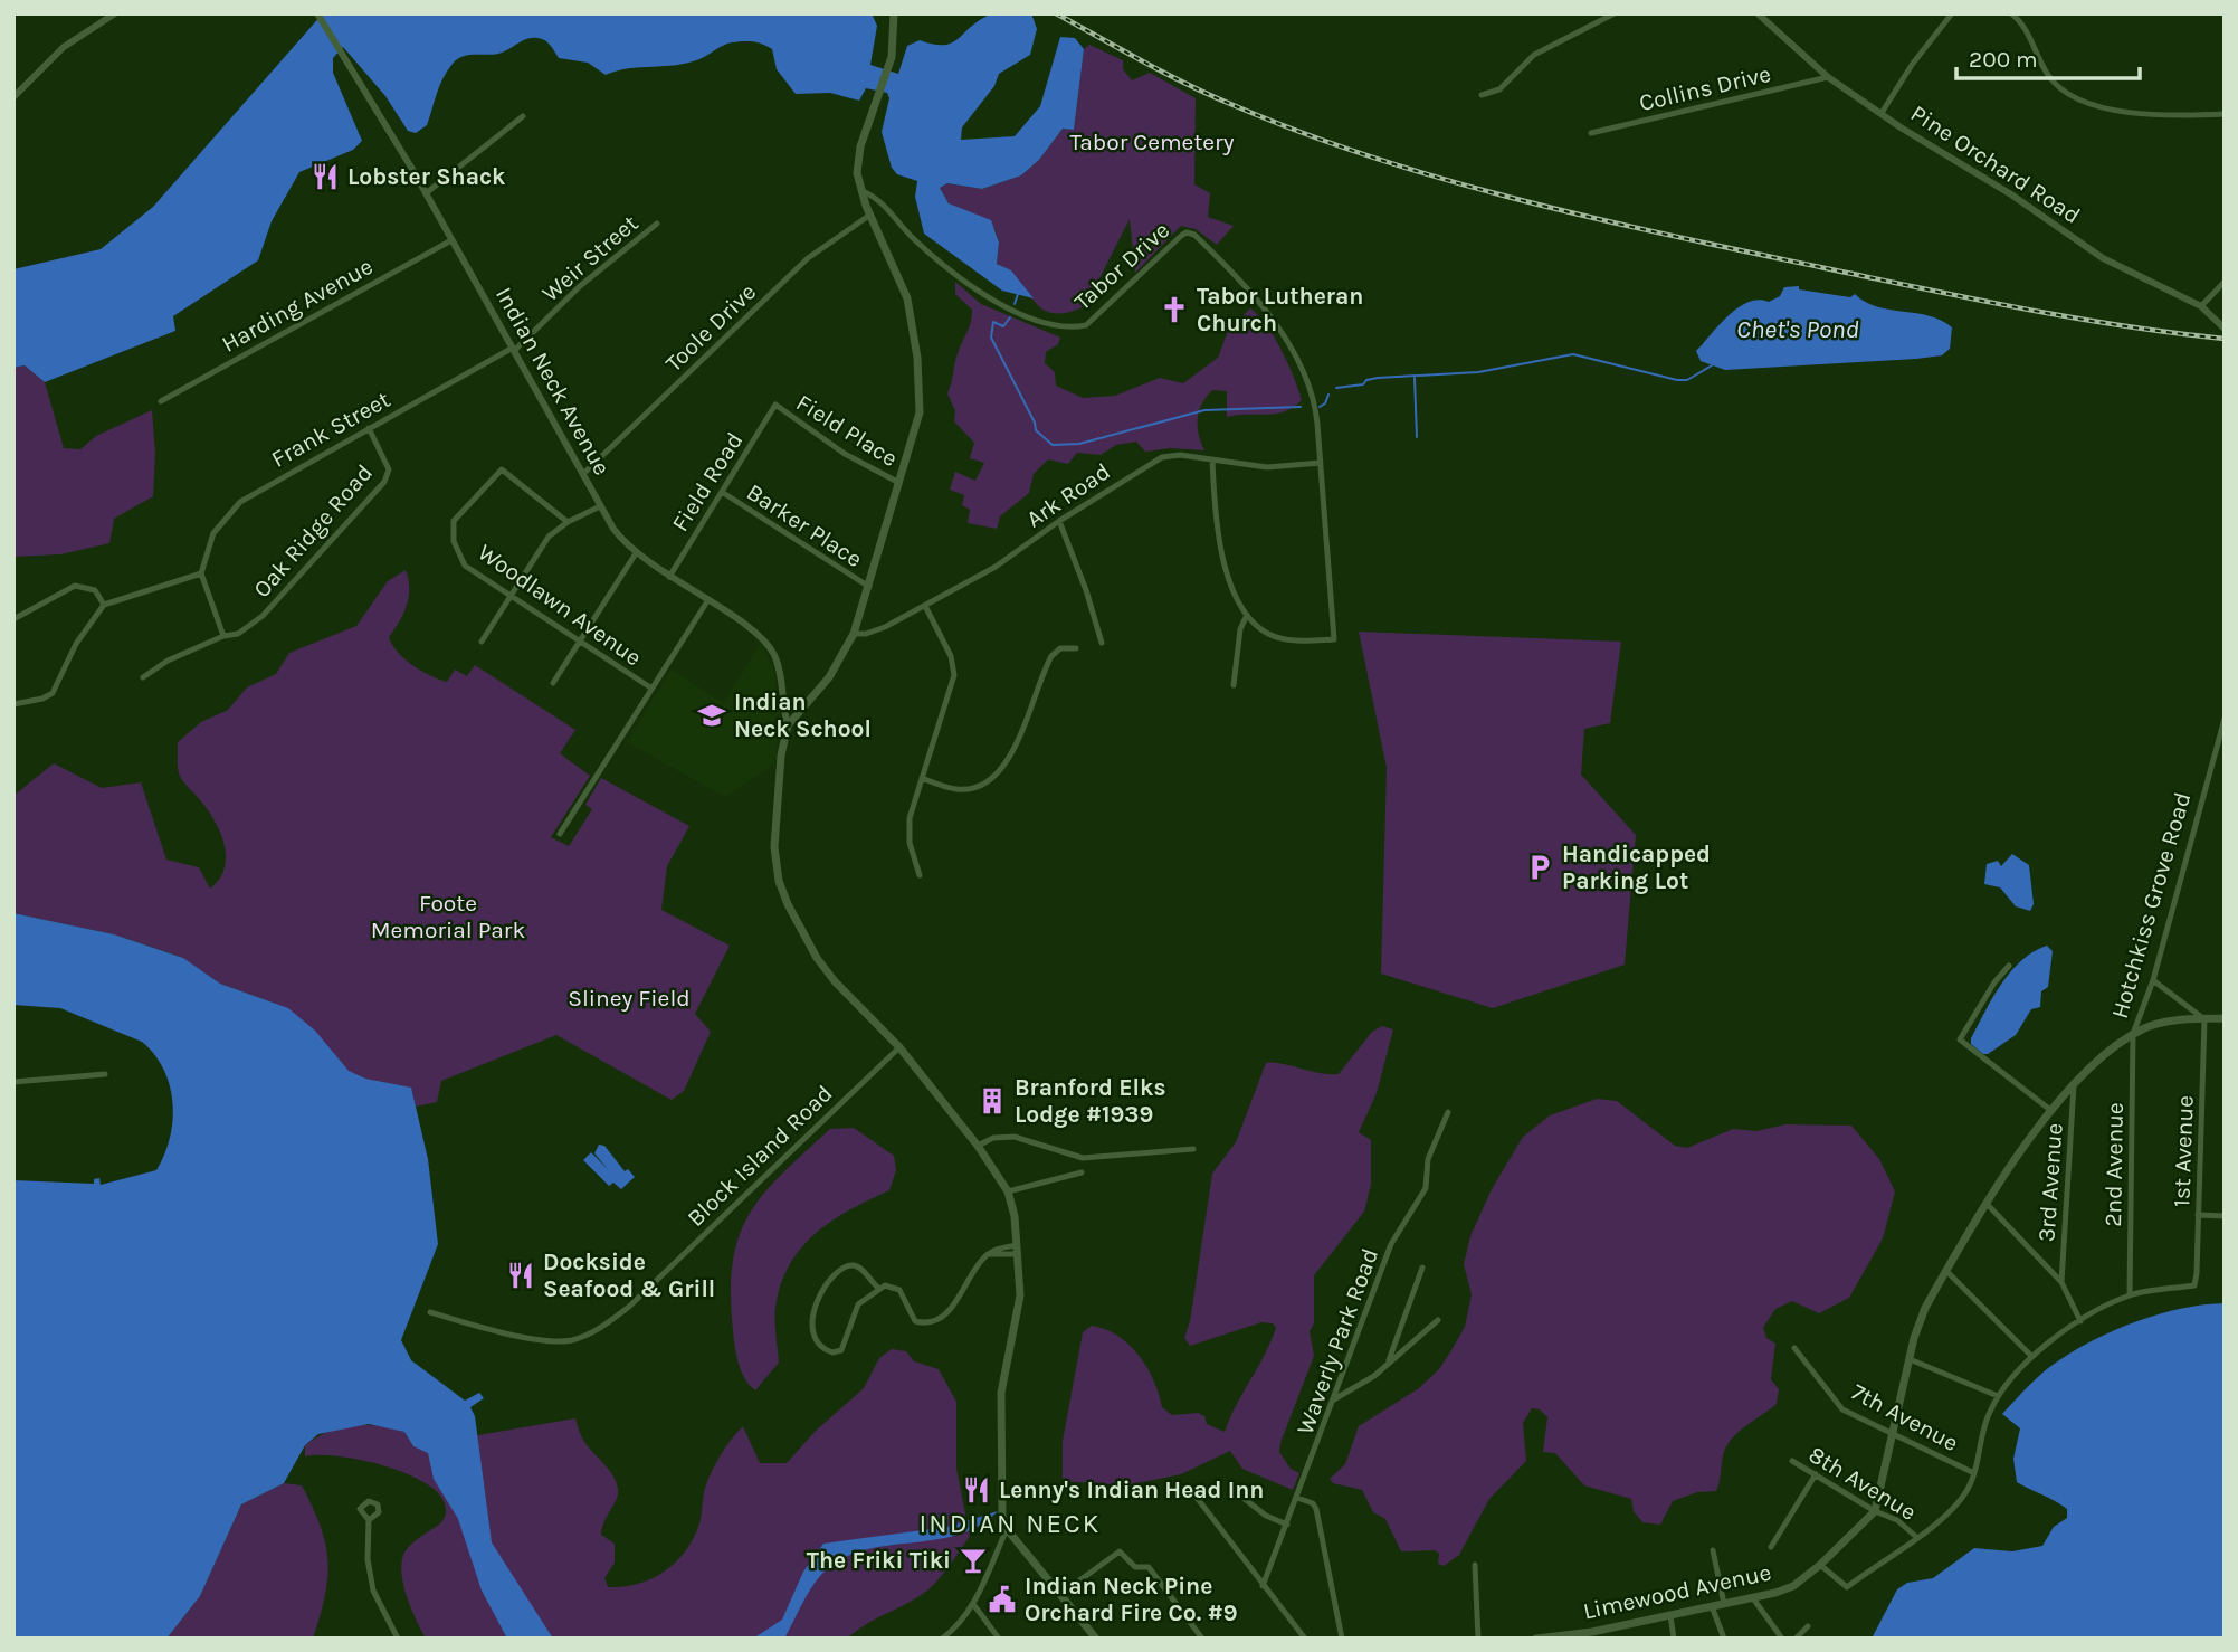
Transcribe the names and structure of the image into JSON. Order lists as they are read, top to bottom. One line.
{"streets":{"main road":["Hotchkiss Grove Road","Limewood Avenue"],"street":["Collins Drive","Pine Orchard Road","Weir Street","Tabor Drive","Harding Avenue","Toole Drive","Indian Neck Avenue","Frank Street","Field Place","Field Road","Ark Road","Barker Place","Oak Ridge Road","Woodlawn Avenue","1st Avenue","Block Island Road","2nd Avenue","3rd Avenue","Waverly Park Road","7th Avenue","8th Avenue"]},"crossings":[["Collins Drive","Pine Orchard Road"],["Weir Street","Indian Neck Avenue"],["Weir Street","Frank Street"],["Tabor Drive","Ark Road"],["Harding Avenue","Indian Neck Avenue"],["Toole Drive","Indian Neck Avenue"],["Indian Neck Avenue","Frank Street"],["Indian Neck Avenue","Field Road"],["Frank Street","Oak Ridge Road"],["Field Place","Field Road"],["Field Road","Barker Place"],["Hotchkiss Grove Road","2nd Avenue"],["Hotchkiss Grove Road","3rd Avenue"],["Hotchkiss Grove Road","7th Avenue"],["Hotchkiss Grove Road","8th Avenue"],["1st Avenue","2nd Avenue"]],"districts":["INDIAN NECK"],"water":["Chet's Pond"],"parks":["Tabor Cemetery","Foote Memorial Park","Sliney Field"],"places":{"restaurant":["Lobster Shack","Dockside Seafood & Grill","Lenny's Indian Head Inn"],"church":["Tabor Lutheran Church"],"school or university":["Indian Neck School"],"parking":["Handicapped Parking Lot"],"building":["Branford Elks Lodge #1939"],"bar":["The Friki Tiki"],"public building":["Indian Neck Pine Orchard Fire Co. #9"]},"scale_bar":"200 m"}
